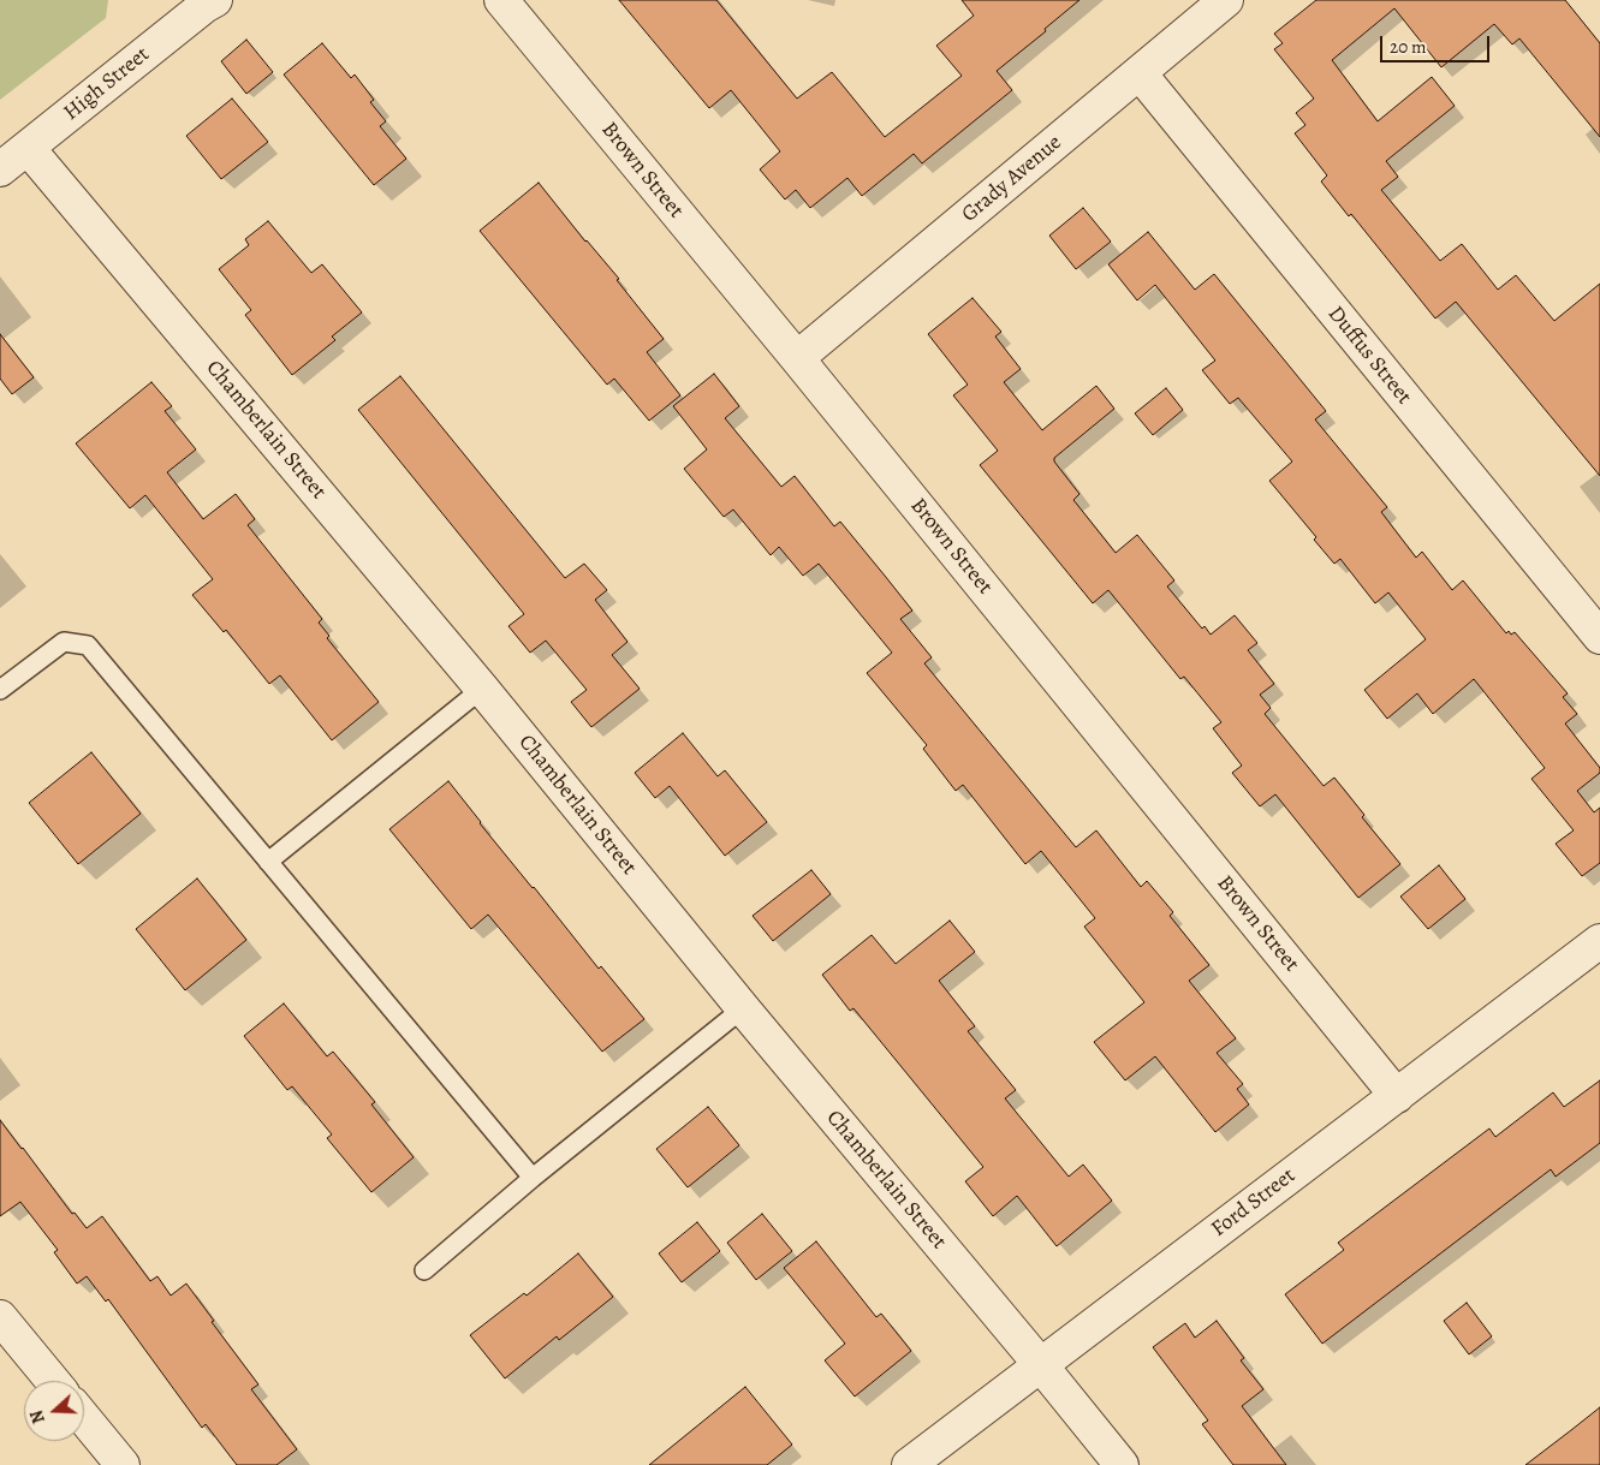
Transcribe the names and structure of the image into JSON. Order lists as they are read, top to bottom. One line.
{"streets":{"street":["High Street","Brown Street","Grady Avenue","Duffus Street","Chamberlain Street","Ford Street"]},"crossings":[["High Street","Chamberlain Street"],["Brown Street","Grady Avenue"],["Brown Street","Ford Street"],["Grady Avenue","Duffus Street"],["Chamberlain Street","Ford Street"]],"scale_bar":"20 m","north":"left"}
